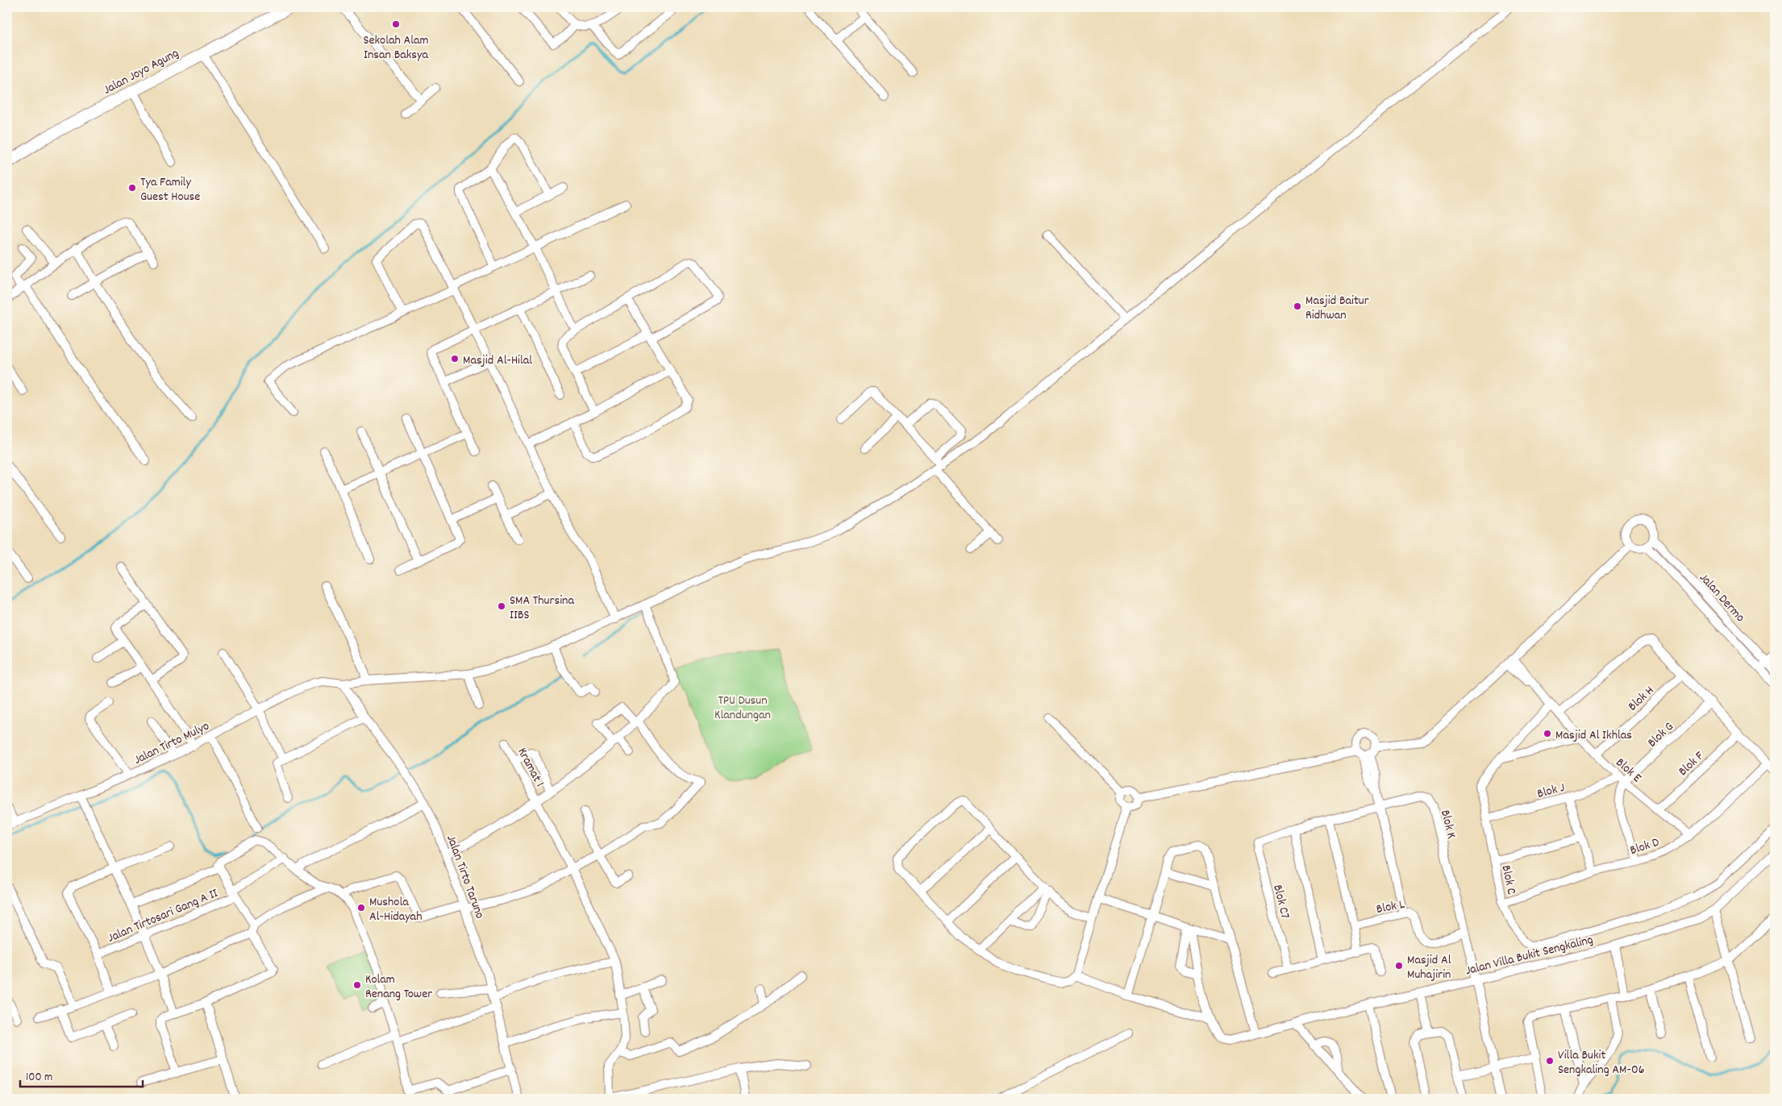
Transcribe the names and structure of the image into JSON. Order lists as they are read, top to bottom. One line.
{"streets":{"main road":["Jalan Joyo Agung"],"street":["Jalan Dermo","Blok H","Blok G","Jalan Tirto Mulyo","Blok F","Kramat 1","Blok E","Blok J","Blok K","Blok D","Jalan Tirto Taruno","Blok C","Blok C7","Blok L","Jalan Tirtosari Gang A II","Jalan Villa Bukit Sengkaling"]},"crossings":[["Blok H","Blok E"],["Blok G","Blok E"],["Blok G","Blok J"],["Jalan Tirto Mulyo","Jalan Tirto Taruno"],["Blok F","Blok E"],["Blok E","Blok J"],["Blok E","Blok D"],["Blok E","Blok C"],["Blok J","Blok C"],["Blok K","Blok C7"],["Blok K","Blok L"],["Blok K","Jalan Villa Bukit Sengkaling"],["Blok D","Blok C"]],"parks":["TPU Dusun Klandungan"],"places":["Sekolah Alam Insan Baksya","Tya Family Guest House","Masjid Baitur Ridhwan","Masjid Al-Hilal","SMA Thursina IIBS","Masjid Al Ikhlas","Mushola Al-Hidayah","Masjid Al Muhajirin","Kolam Renang Tower","Villa Bukit Sengkaling AM-06"],"scale_bar":"100 m"}
